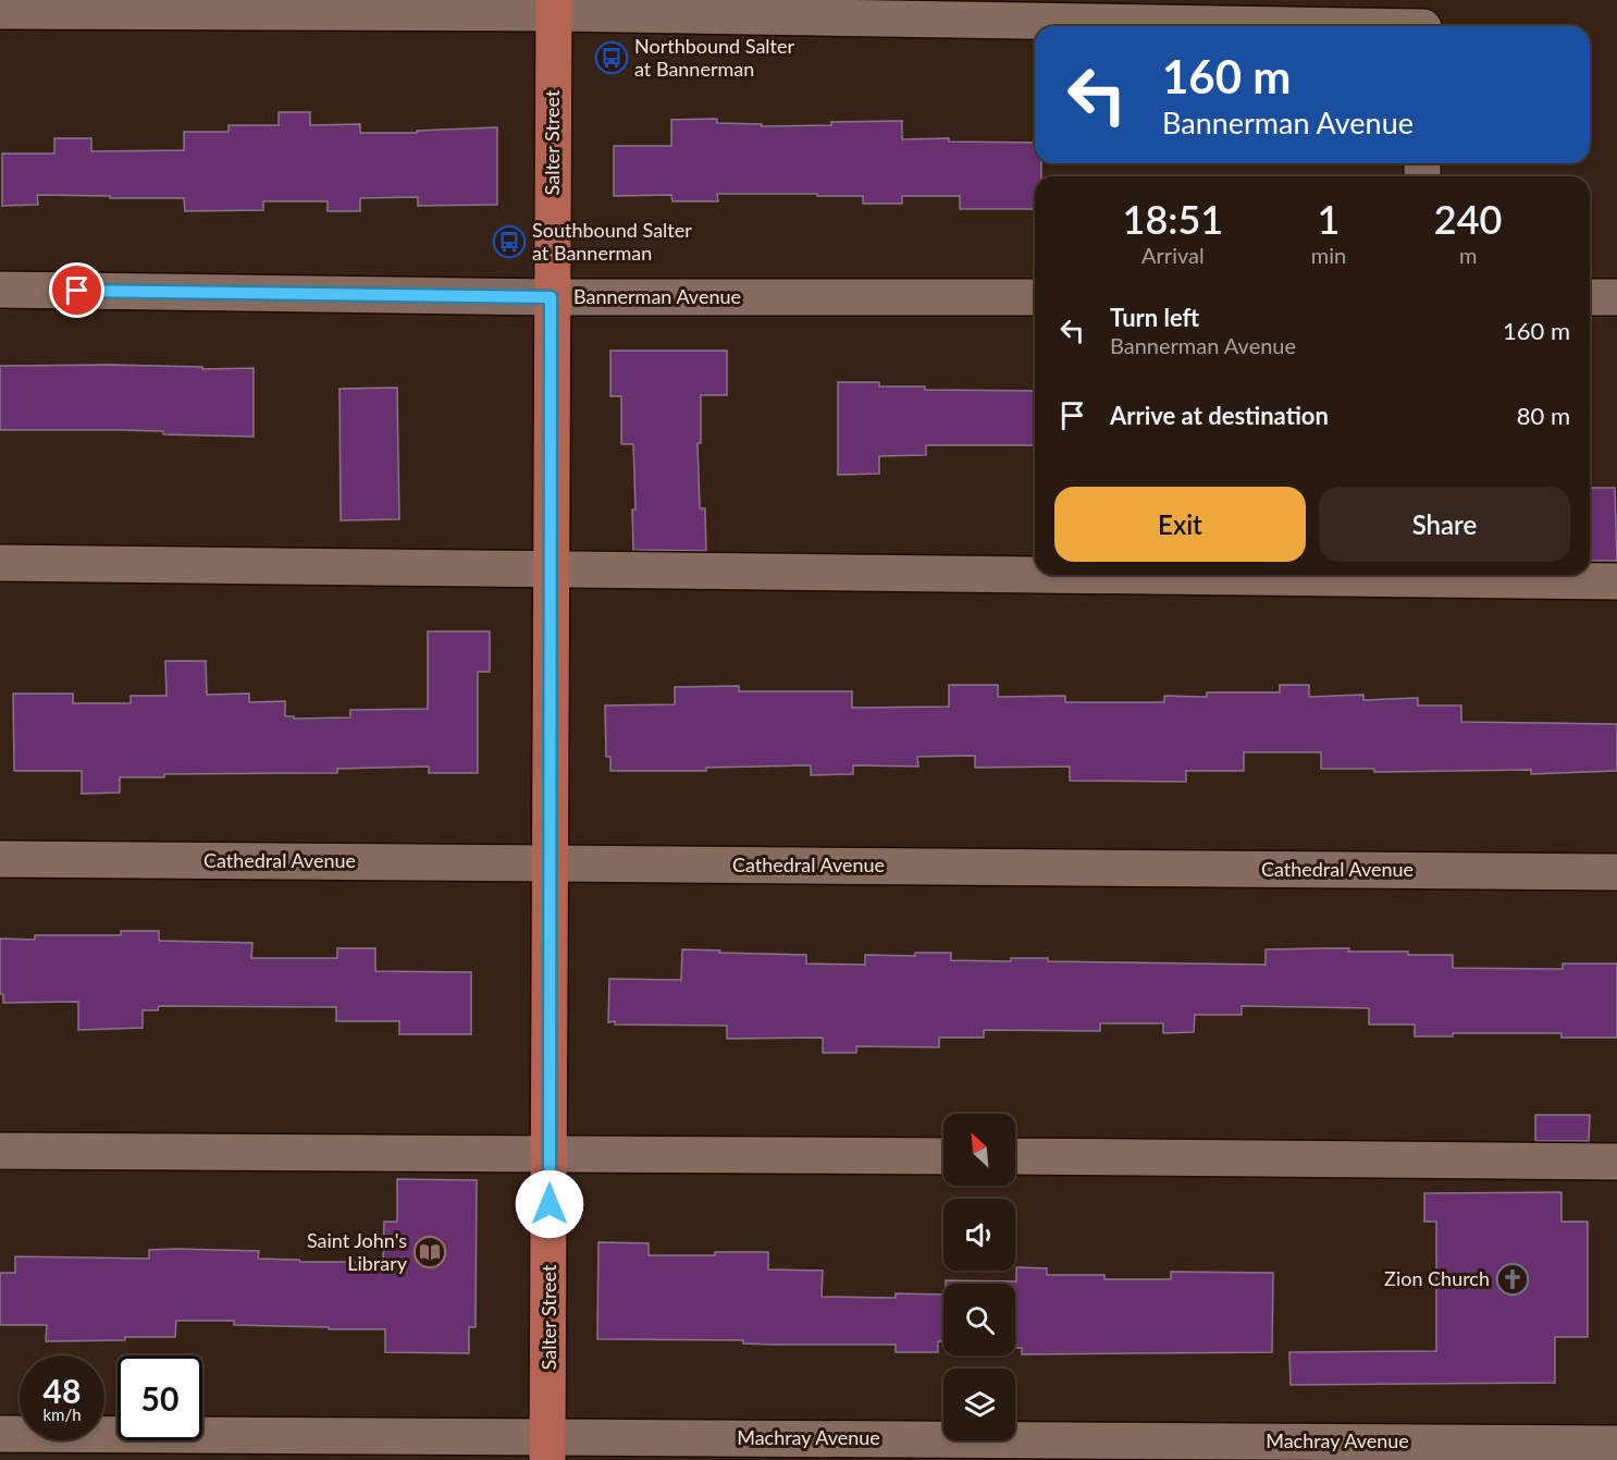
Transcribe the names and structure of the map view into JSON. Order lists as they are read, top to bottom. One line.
{"streets":{"main road":["Salter Street"],"street":["Bannerman Avenue","Cathedral Avenue","Machray Avenue"]},"crossings":[["Salter Street","Bannerman Avenue"],["Salter Street","Cathedral Avenue"],["Salter Street","Machray Avenue"]],"places":{"bus stop":["Northbound Salter at Bannerman","Southbound Salter at Bannerman"],"library":["Saint John's Library"],"church":["Zion Church"]},"north":"top left","page":{"turn":["160 m","Bannerman Avenue"],"eta":["18:51","Arrival","1","min","240","m"],"list":[{"name":"Turn left","note":"Bannerman Avenue","value":"160 m"},{"name":"Arrive at destination","value":"80 m"}],"buttons":["Exit","Share"],"speed":"48 km/h","limit":"50"}}
